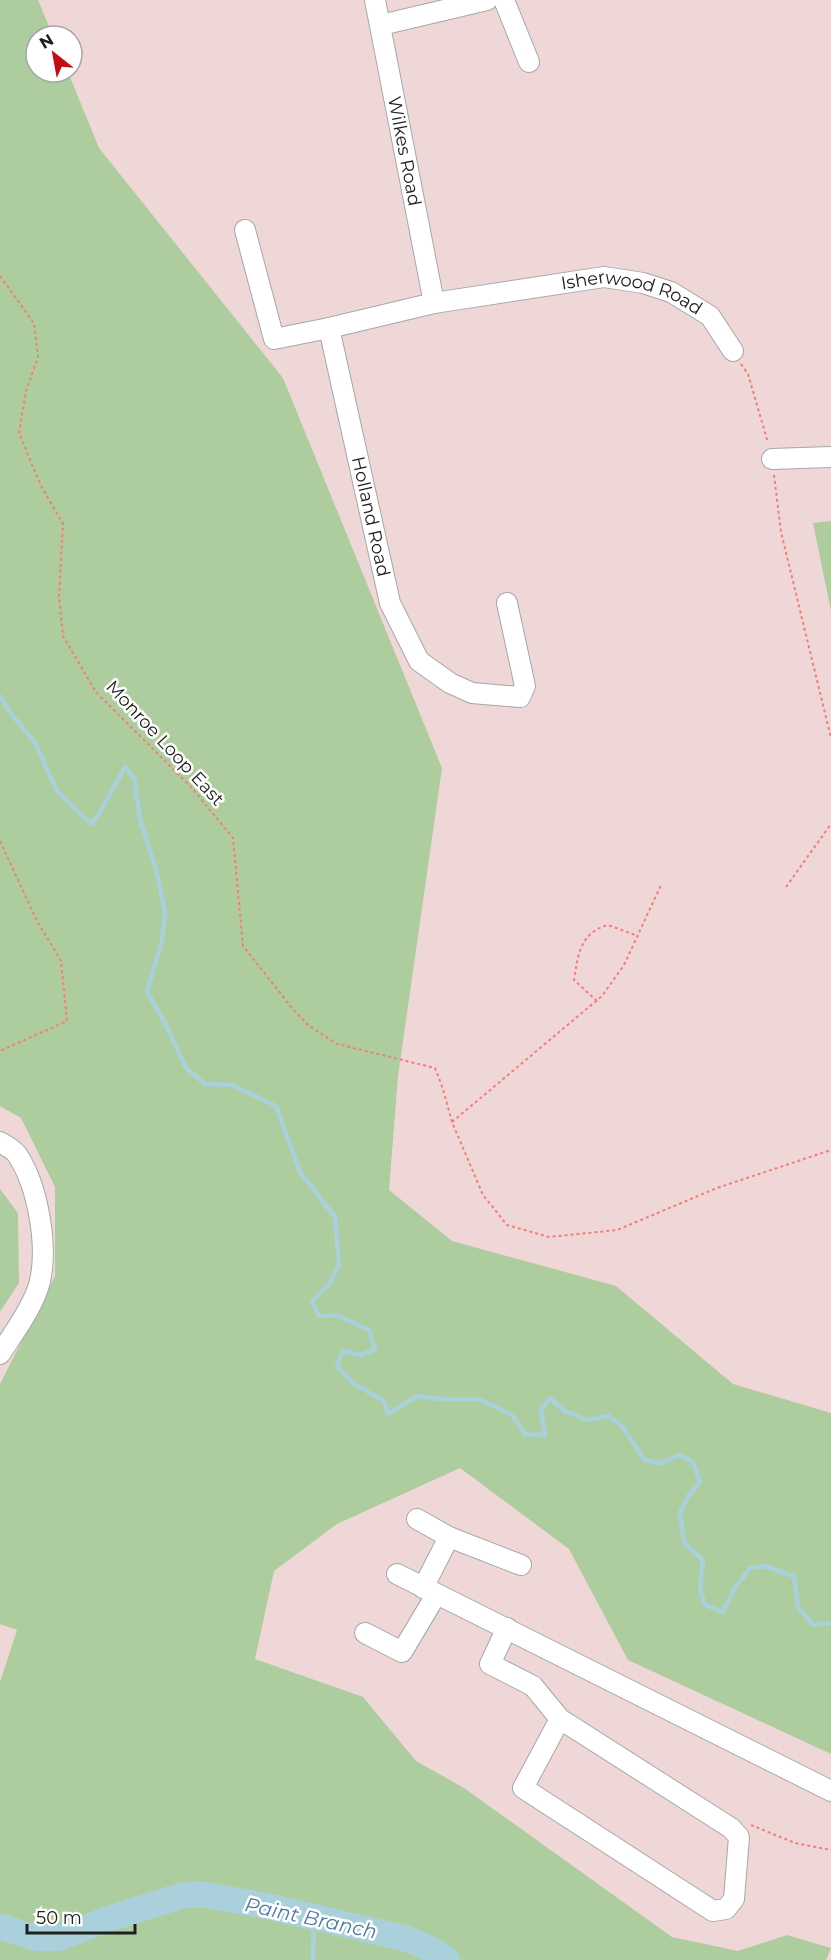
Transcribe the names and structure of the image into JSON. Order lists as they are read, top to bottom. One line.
{"streets":{"street":["Wilkes Road","Isherwood Road","Holland Road"],"path":["Monroe Loop East"]},"crossings":[["Wilkes Road","Isherwood Road"],["Isherwood Road","Holland Road"]],"water":["Paint Branch"],"scale_bar":"50 m","north":"top left"}
